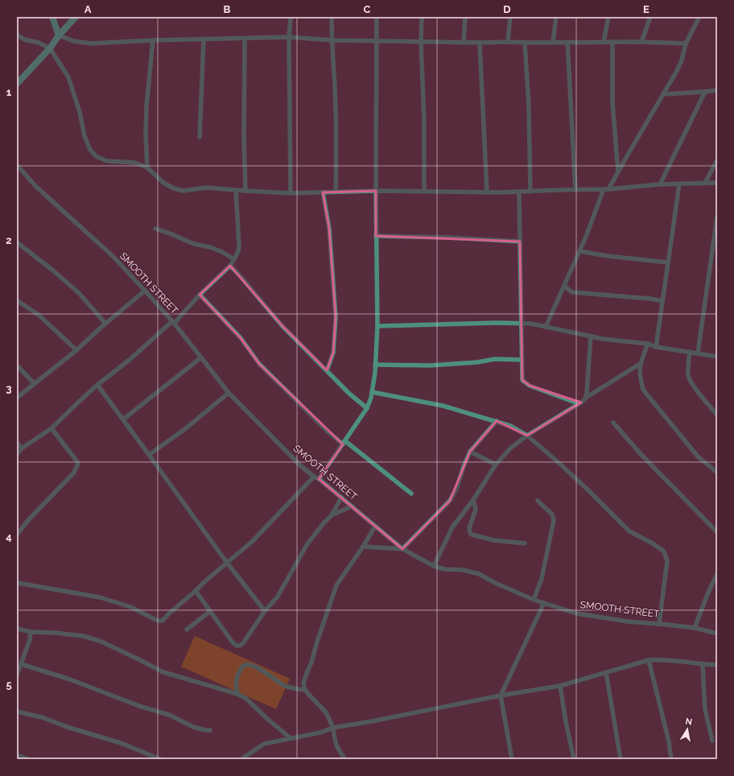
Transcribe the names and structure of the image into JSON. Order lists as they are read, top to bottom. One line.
{"streets":{"street":["SMOOTH STREET"]},"north":"top","grid":{"columns":["A","B","C","D","E"],"rows":["1","2","3","4","5"]}}
